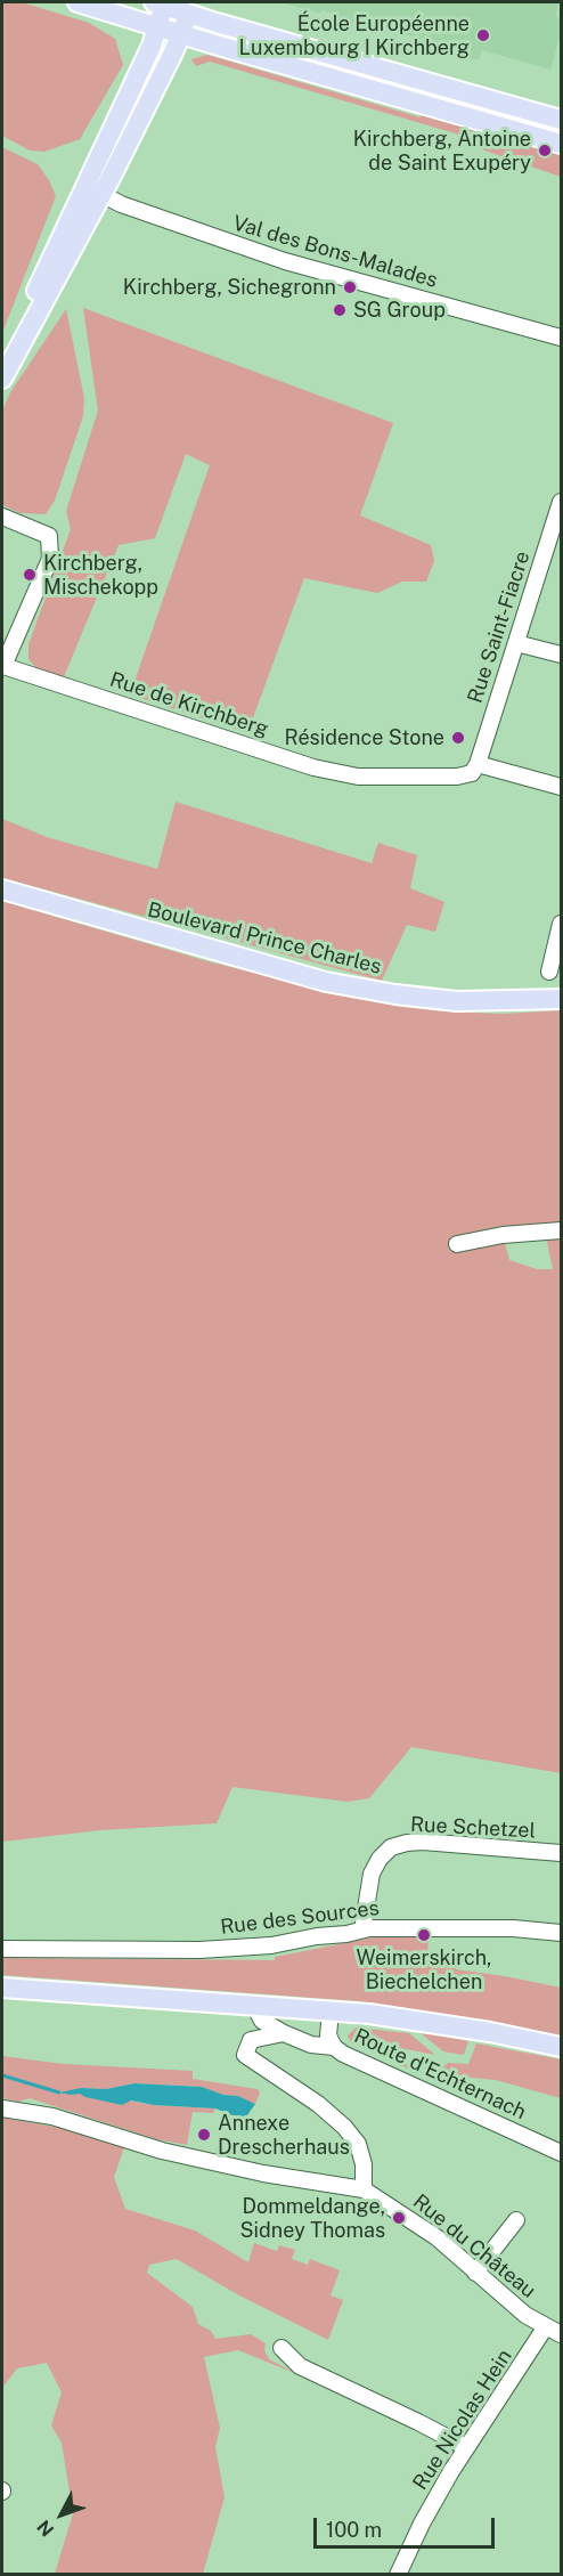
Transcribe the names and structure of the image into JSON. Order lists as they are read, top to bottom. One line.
{"streets":{"main road":["Boulevard Prince Charles"],"street":["Val des Bons-Malades","Rue Saint-Fiacre","Rue de Kirchberg","Rue Schetzel","Rue des Sources","Route d'Echternach","Rue du Château","Rue Nicolas Hein"]},"crossings":[["Rue Saint-Fiacre","Rue de Kirchberg"],["Rue Schetzel","Rue des Sources"],["Rue du Château","Rue Nicolas Hein"]],"places":["École Européenne Luxembourg I Kirchberg","Kirchberg, Antoine de Saint Exupéry","Kirchberg, Sichegronn","SG Group","Kirchberg, Mischekopp","Résidence Stone","Weimerskirch, Biechelchen","Annexe Drescherhaus","Dommeldange, Sidney Thomas"],"scale_bar":"100 m","north":"bottom left"}
